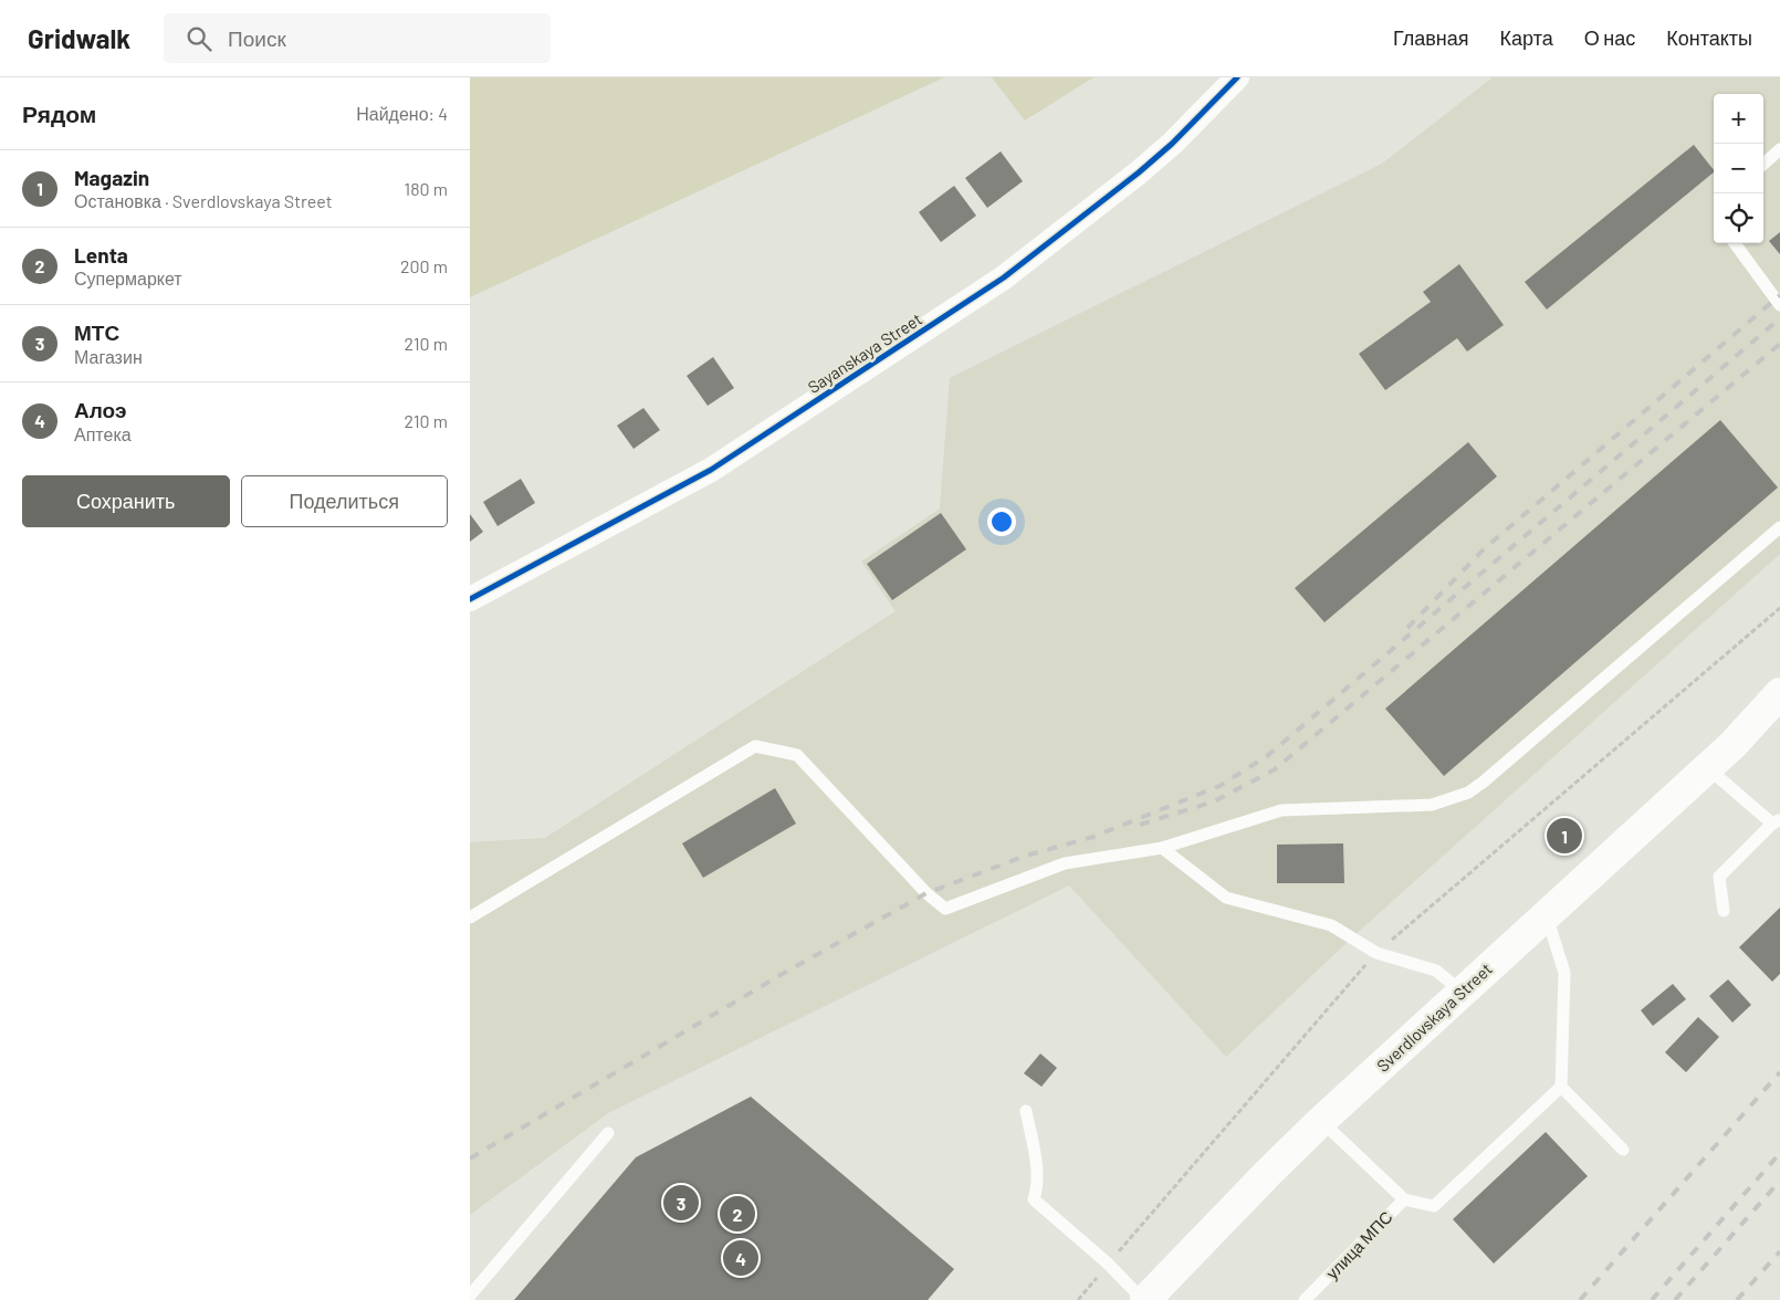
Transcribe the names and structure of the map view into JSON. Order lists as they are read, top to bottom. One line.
{"streets":{"highway":["Sverdlovskaya Street"],"street":["Sayanskaya Street"],"lane":["улица МПС"]},"crossings":[["Sverdlovskaya Street","улица МПС"]],"page":{"header":"Gridwalk","search":"Поиск","nav":["Главная","Карта","О нас","Контакты"],"heading":["Рядом","Найдено: 4"],"map_buttons":["+","−"],"list":[{"mark":"1","name":"Magazin","note":"Остановка · Sverdlovskaya Street","value":"180 m"},{"mark":"2","name":"Lenta","note":"Супермаркет","value":"200 m"},{"mark":"3","name":"МТС","note":"Магазин","value":"210 m"},{"mark":"4","name":"Алоэ","note":"Аптека","value":"210 m"}],"buttons":["Сохранить","Поделиться"],"pins":["1","3","2","4"]}}
